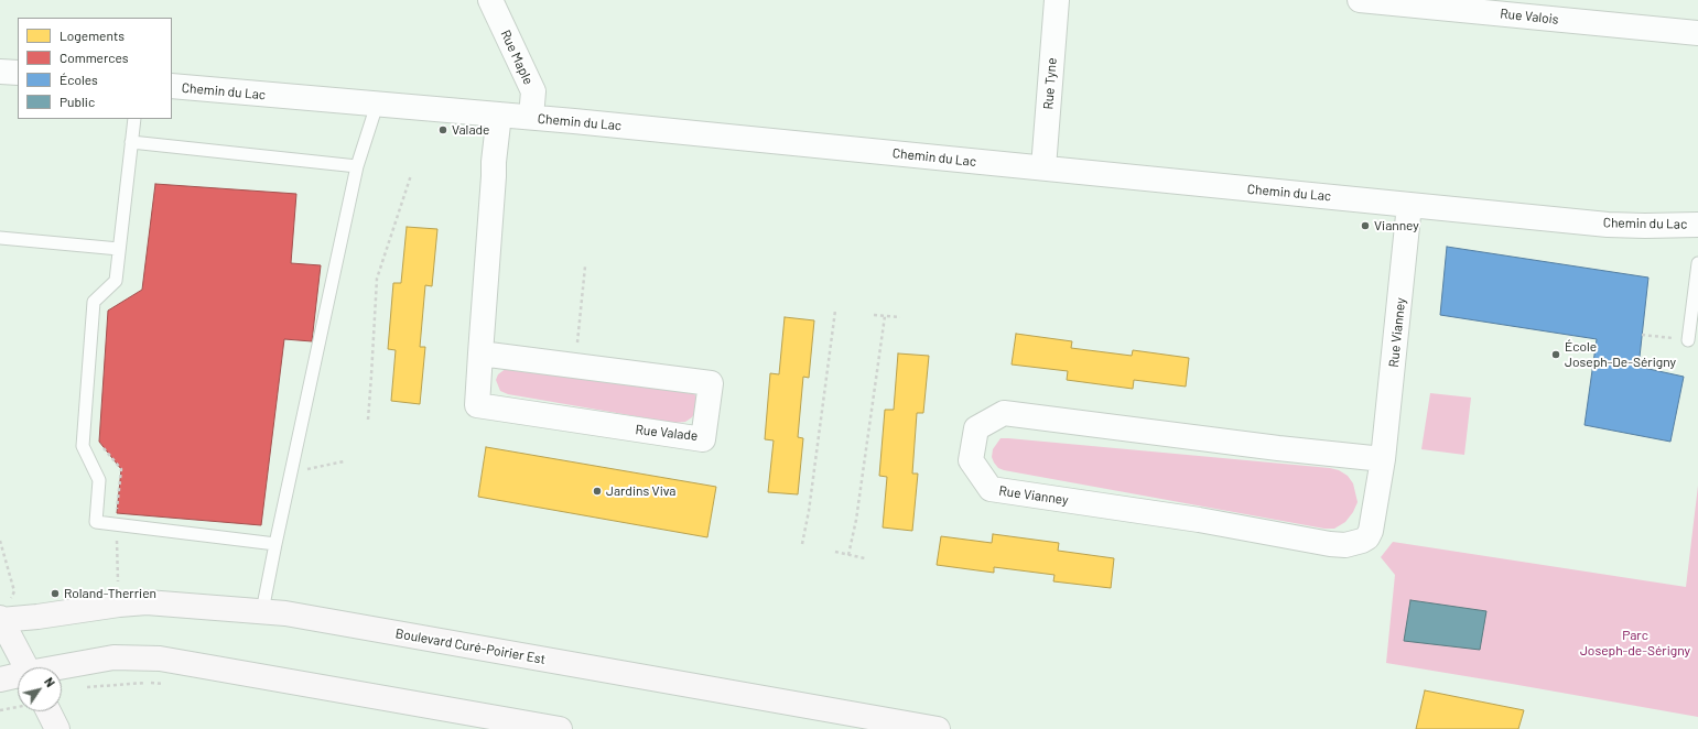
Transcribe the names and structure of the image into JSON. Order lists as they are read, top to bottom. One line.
{"streets":{"main road":["Boulevard Curé-Poirier Est"],"street":["Rue Valois","Rue Maple","Rue Tyne","Chemin du Lac","Rue Vianney","Rue Valade"]},"crossings":[["Rue Maple","Chemin du Lac"],["Rue Tyne","Chemin du Lac"],["Chemin du Lac","Rue Vianney"],["Chemin du Lac","Rue Valade"]],"parks":["Parc Joseph-de-Sérigny"],"places":["Valade","Vianney","École Joseph-De-Sérigny","Jardins Viva","Roland-Therrien"],"legend":["Logements","Commerces","Écoles","Public"],"north":"top right"}
